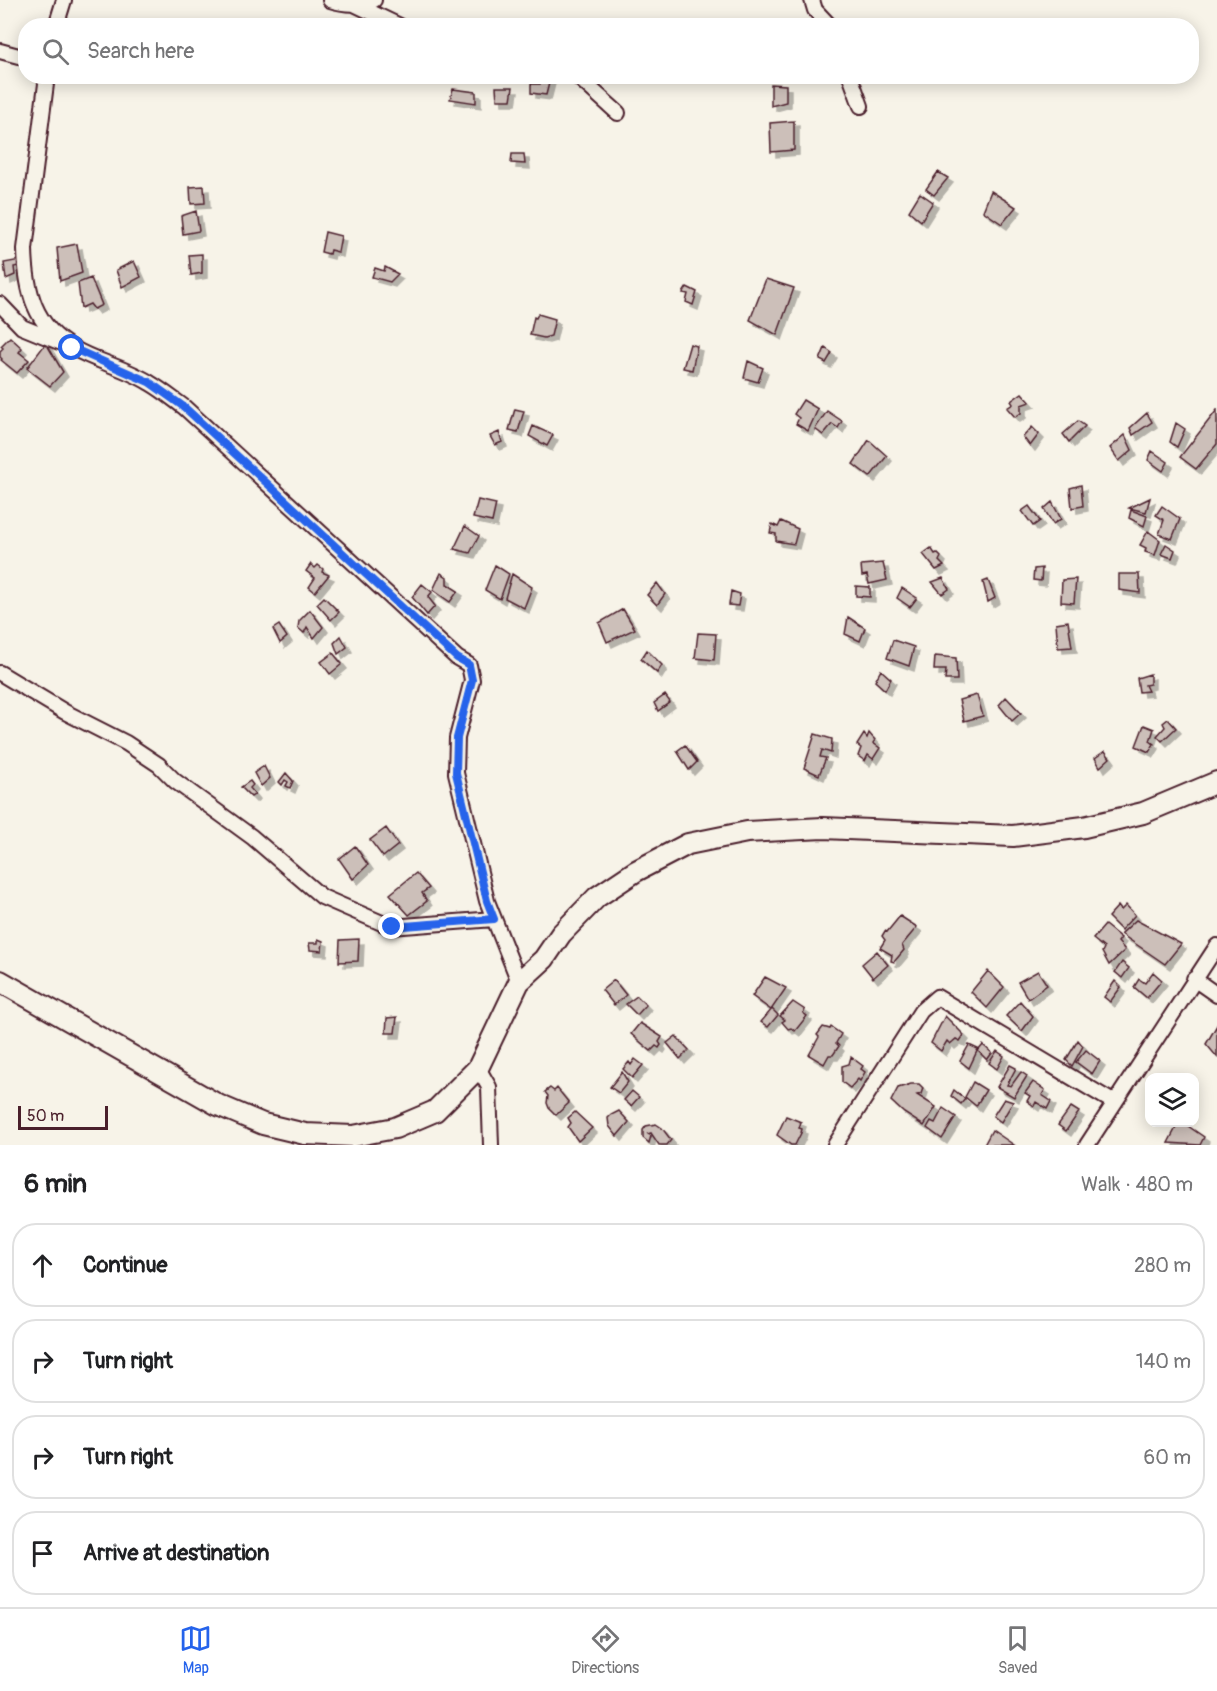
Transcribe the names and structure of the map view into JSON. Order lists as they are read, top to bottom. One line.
{"scale_bar":"50 m","page":{"search":"Search here","scale":"50 m","heading":["6 min","Walk · 480 m"],"list":[["Continue","280 m"],["Turn right","140 m"],["Turn right","60 m"],"Arrive at destination"],"nav":["Map","Directions","Saved"]}}
